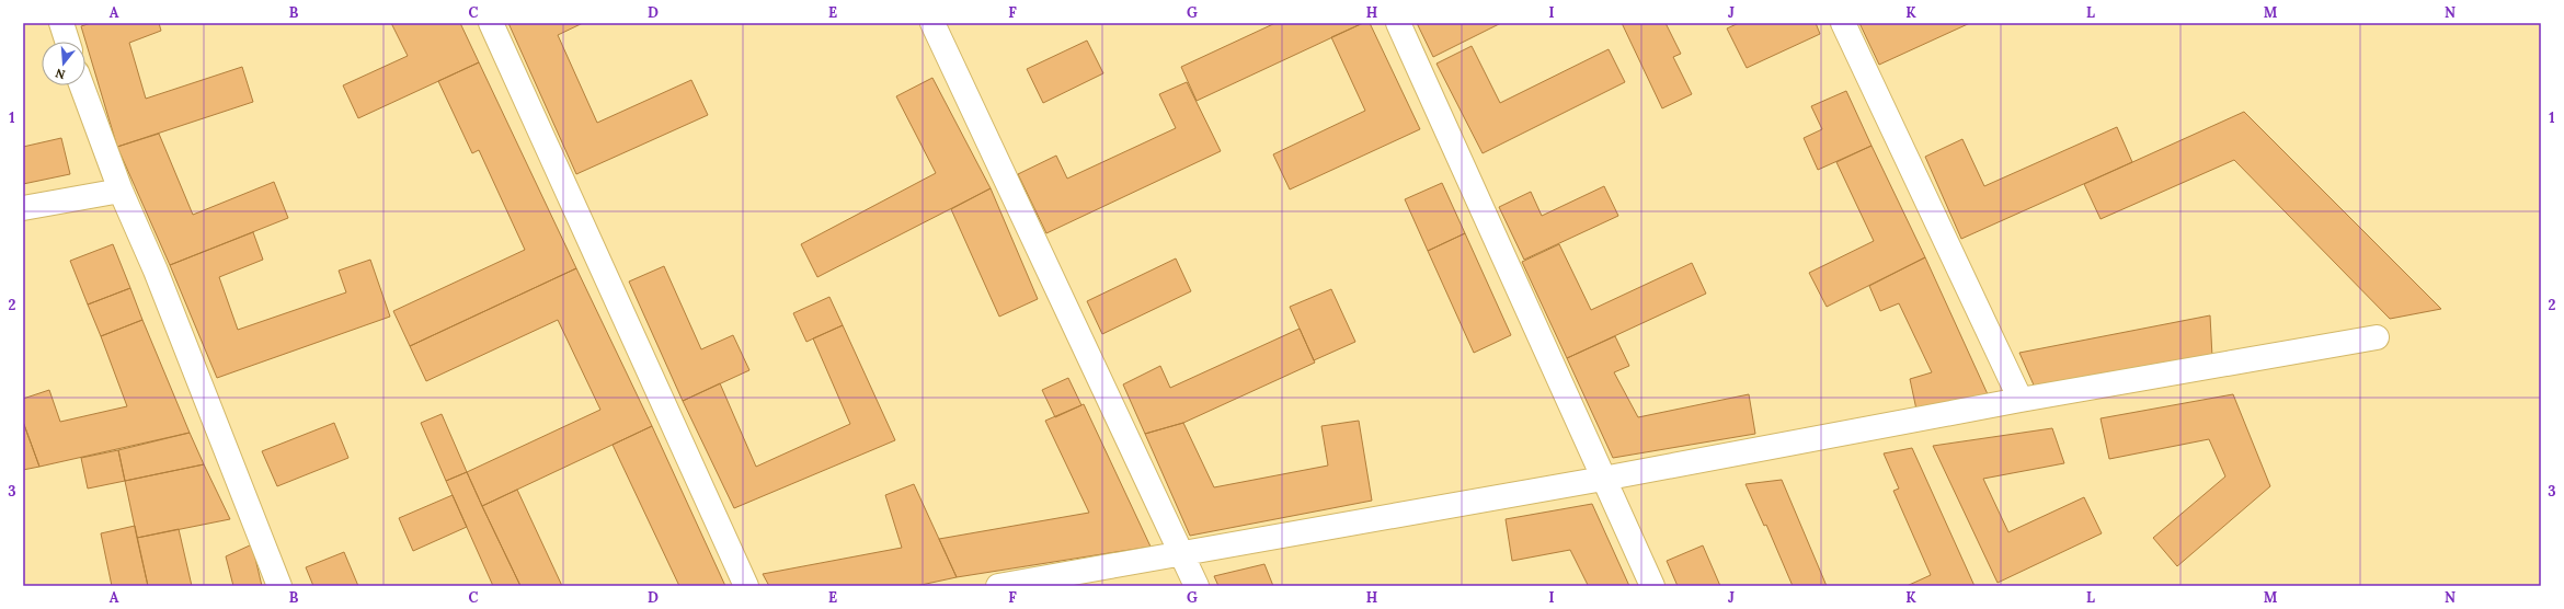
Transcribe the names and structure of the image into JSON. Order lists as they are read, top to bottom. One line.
{"north":"bottom","grid":{"columns":["A","B","C","D","E","F","G","H","I","J","K","L","M","N"],"rows":["1","2","3"]}}
